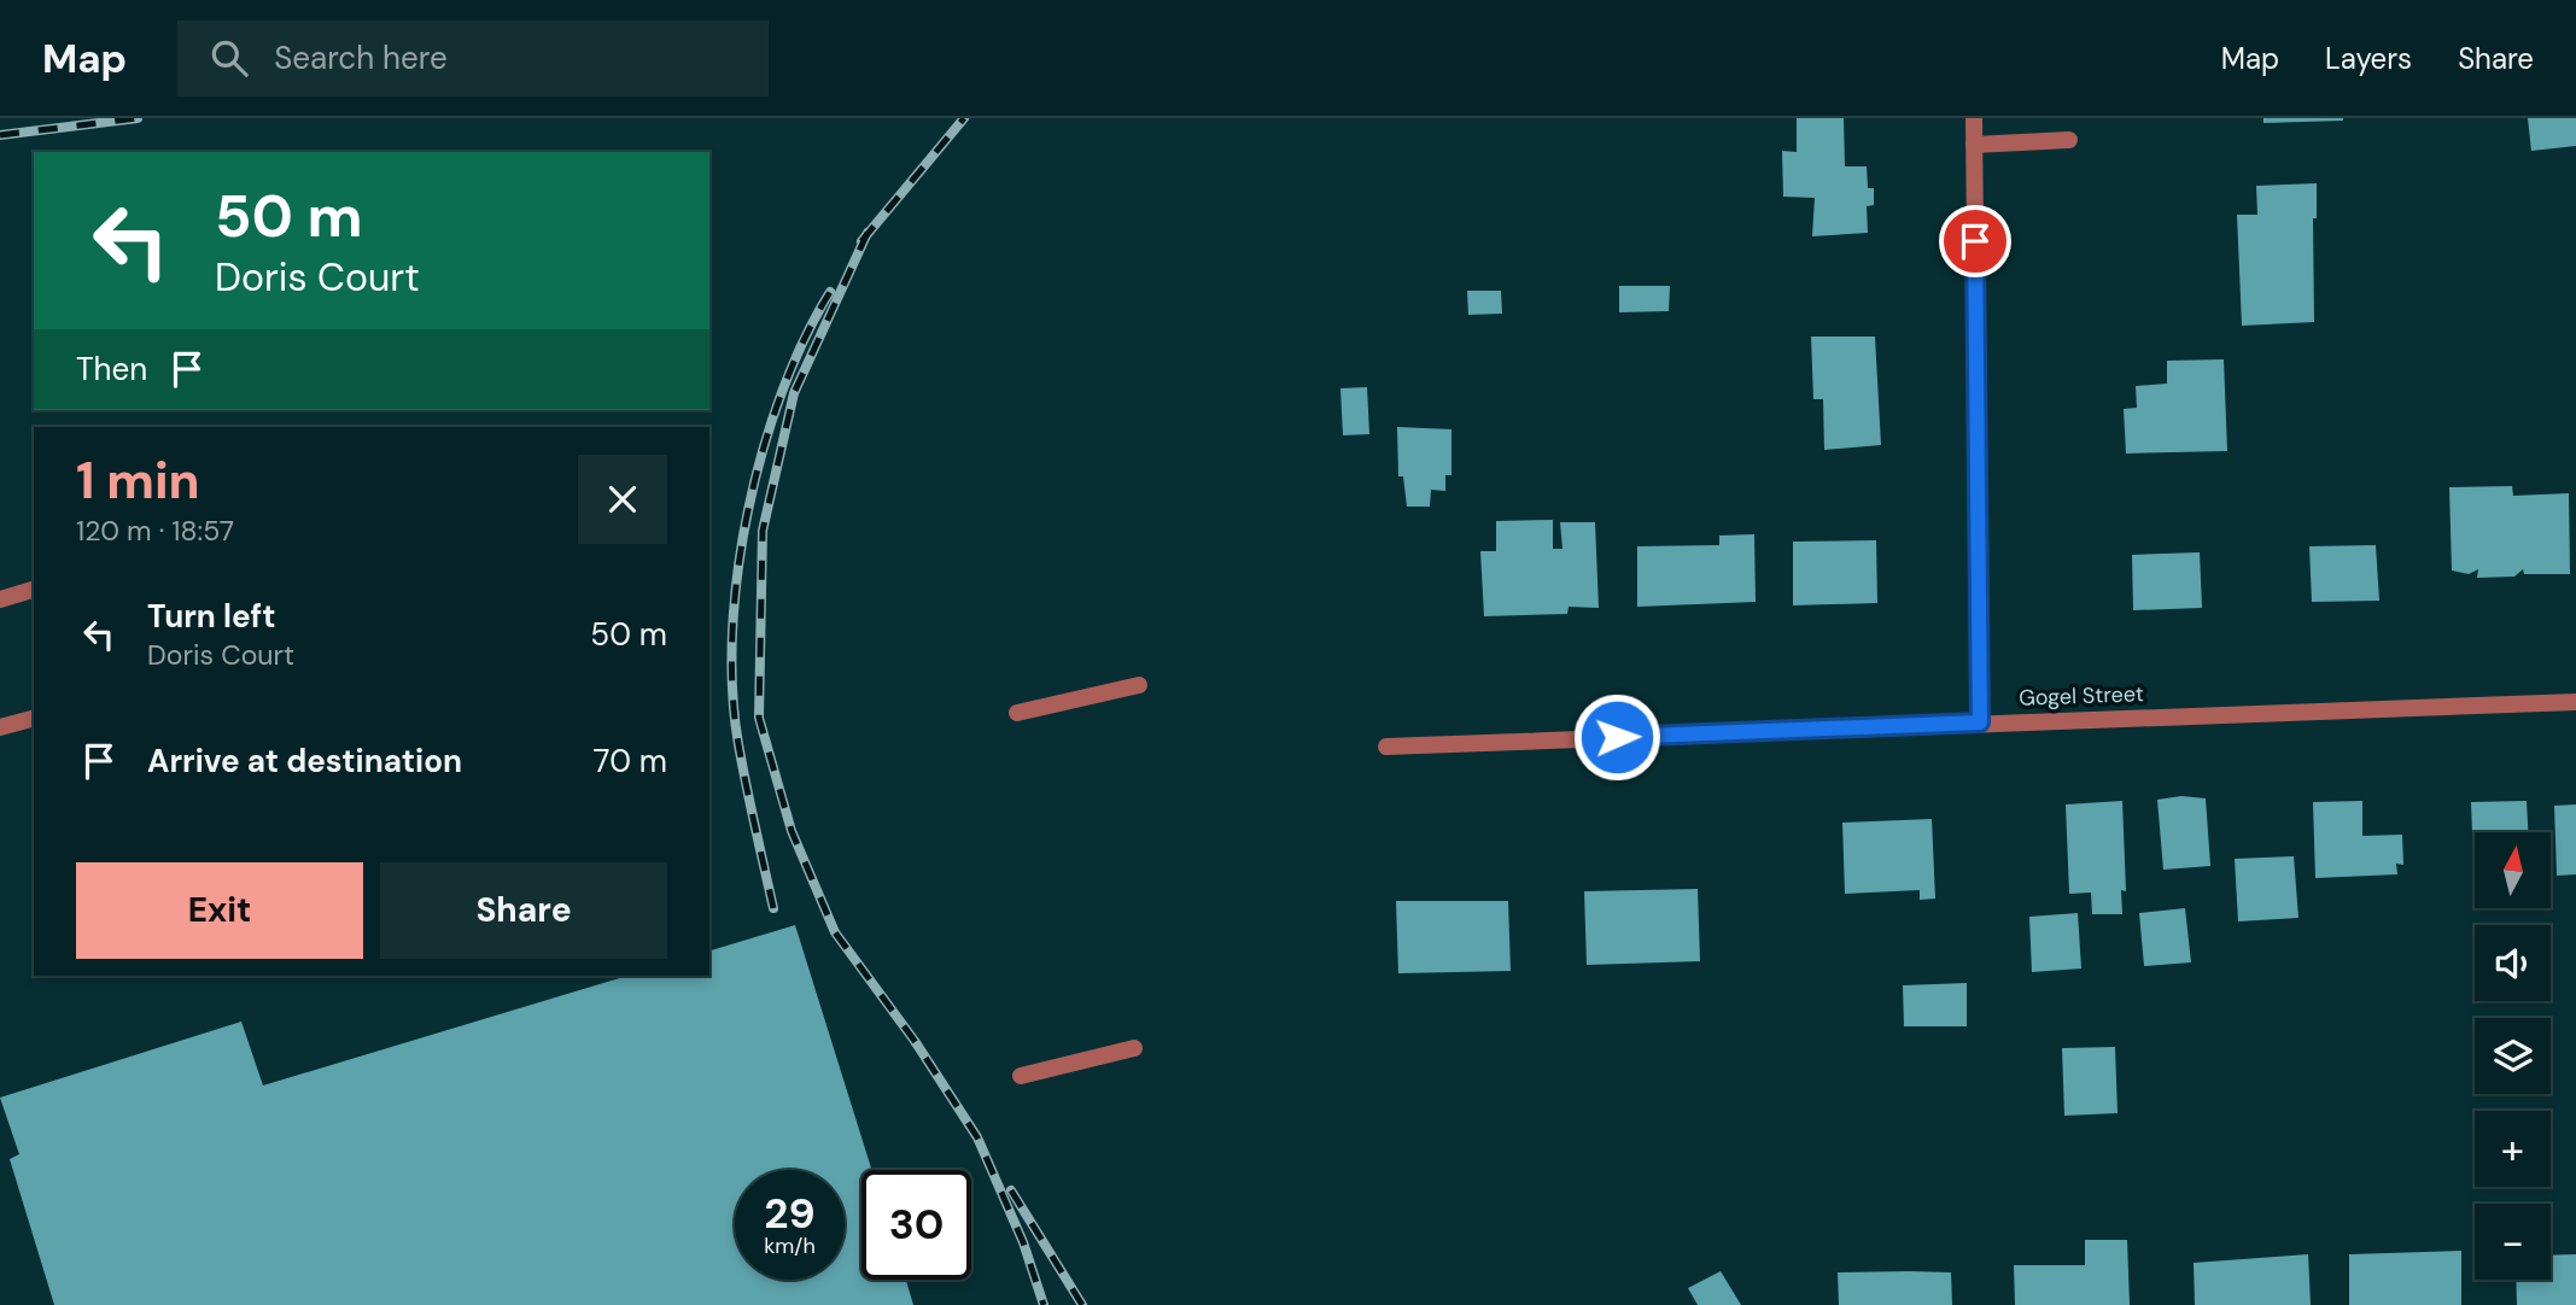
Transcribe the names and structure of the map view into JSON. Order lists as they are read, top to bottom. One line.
{"streets":{"street":["Gogel Street"]},"north":"top","page":{"header":"Map","search":"Search here","nav":["Map","Layers","Share"],"turn":["50 m","Doris Court"],"then":"Then","heading":["1 min","120 m · 18:57"],"list":[{"name":"Turn left","note":"Doris Court","value":"50 m"},{"name":"Arrive at destination","value":"70 m"}],"map_buttons":["+","−"],"buttons":["Exit","Share"],"speed":"29 km/h","limit":"30"}}
